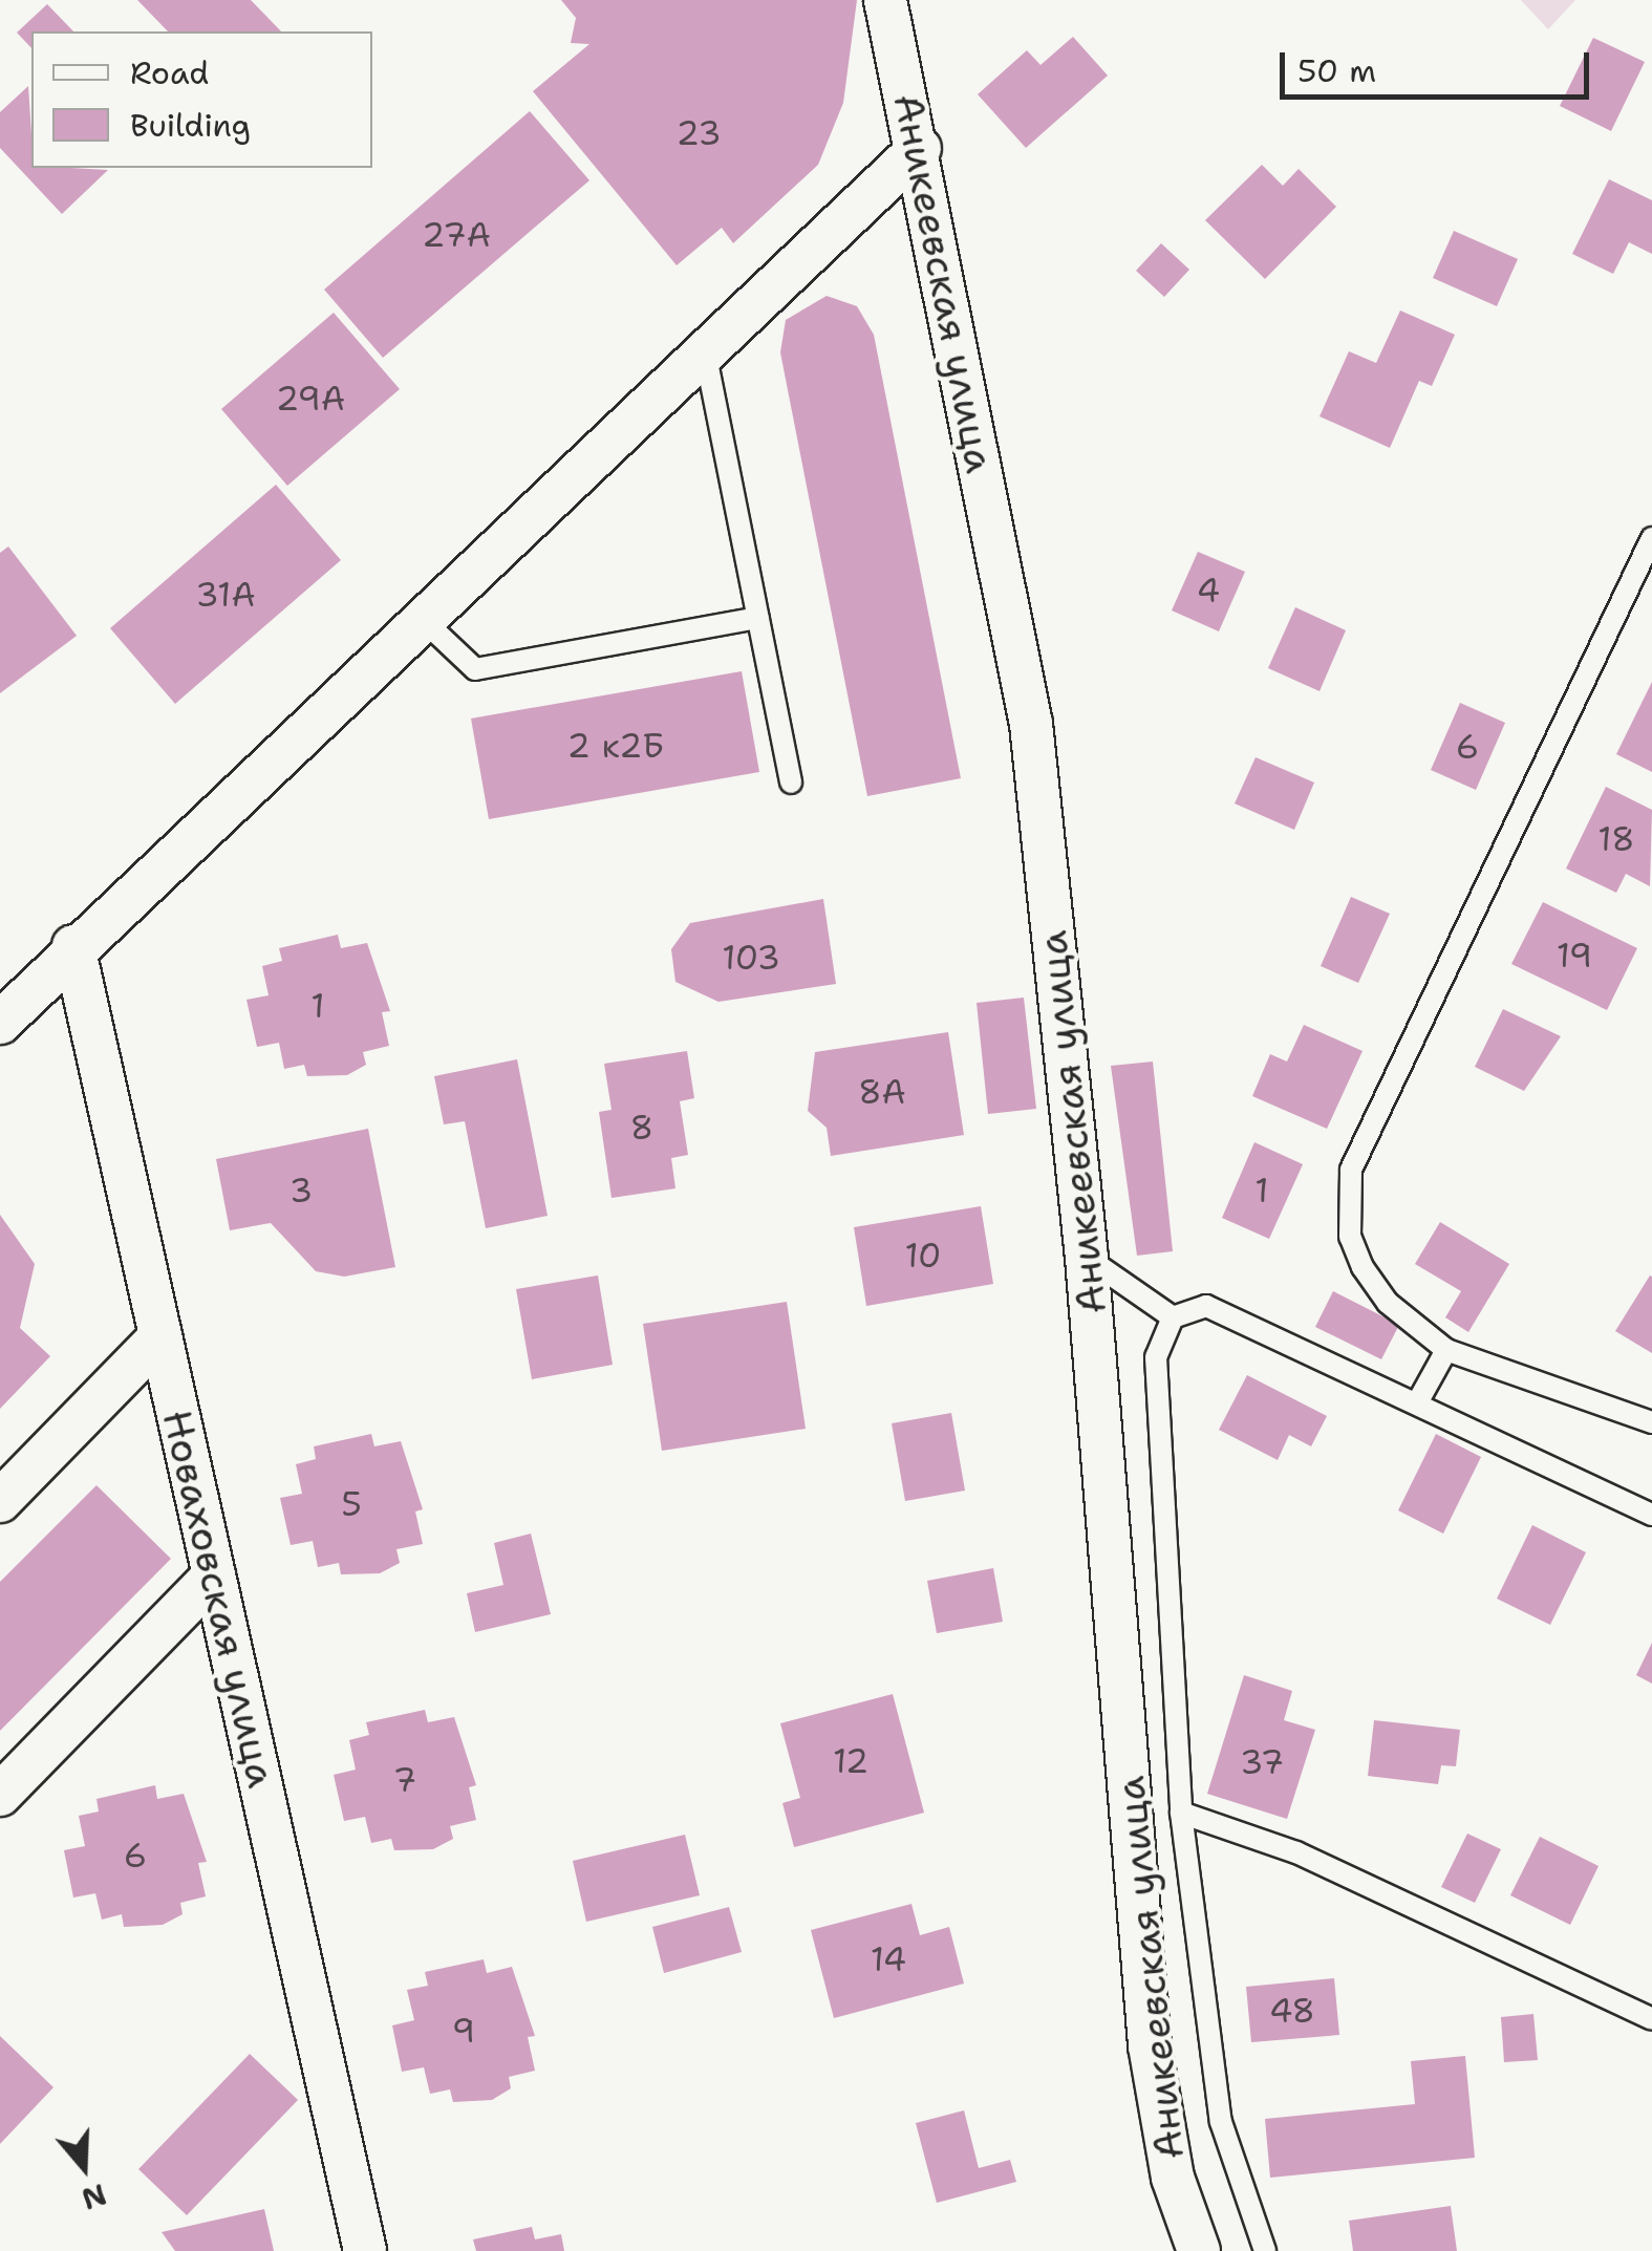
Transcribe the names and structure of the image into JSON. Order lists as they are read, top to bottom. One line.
{"streets":{"street":["Аникеевская улица","Новаховская улица"]},"house_numbers":["23","27А","29А","4","31А","2 к2Б","6","18","19","103","1","8А","8","3","1","10","5","12","37","7","6","14","48","9"],"legend":["Road","Building"],"scale_bar":"50 m","north":"bottom"}
